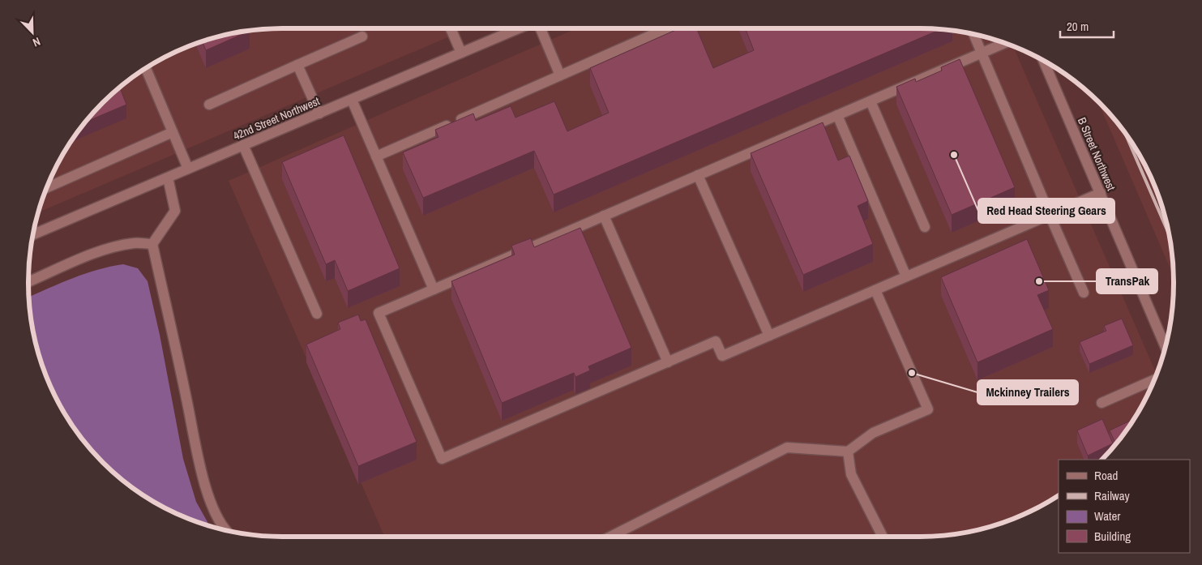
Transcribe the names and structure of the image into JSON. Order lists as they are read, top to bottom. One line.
{"streets":{"street":["42nd Street Northwest","B Street Northwest"]},"places":["Red Head Steering Gears","TransPak","Mckinney Trailers"],"legend":["Road","Railway","Water","Building"],"scale_bar":"20 m","north":"bottom right"}
